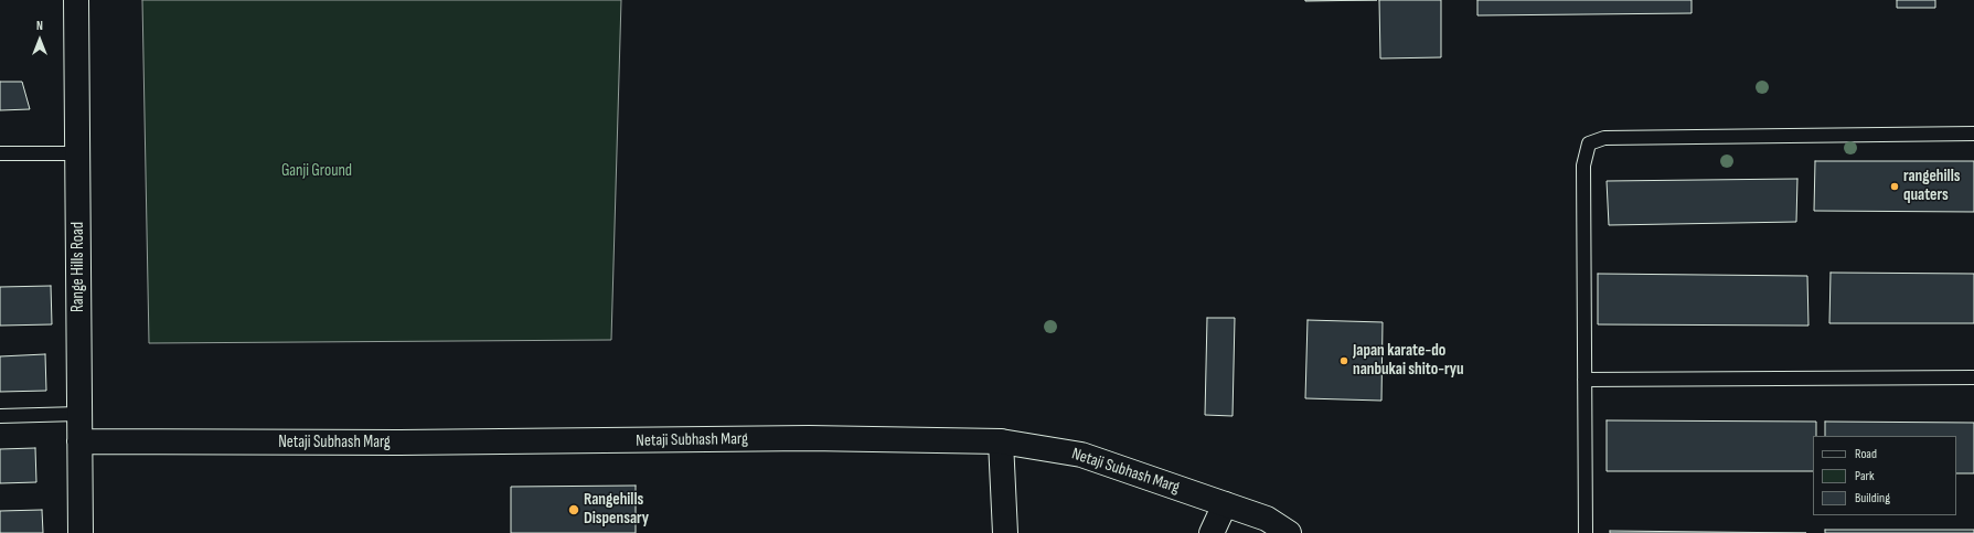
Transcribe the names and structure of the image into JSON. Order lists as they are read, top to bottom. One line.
{"streets":{"street":["Range Hills Road","Netaji Subhash Marg"]},"crossings":[["Range Hills Road","Netaji Subhash Marg"]],"parks":["Ganji Ground"],"places":["rangehills quaters","Japan karate-do nanbukai shito-ryu","Rangehills Dispensary"],"legend":["Road","Park","Building"],"north":"top"}
